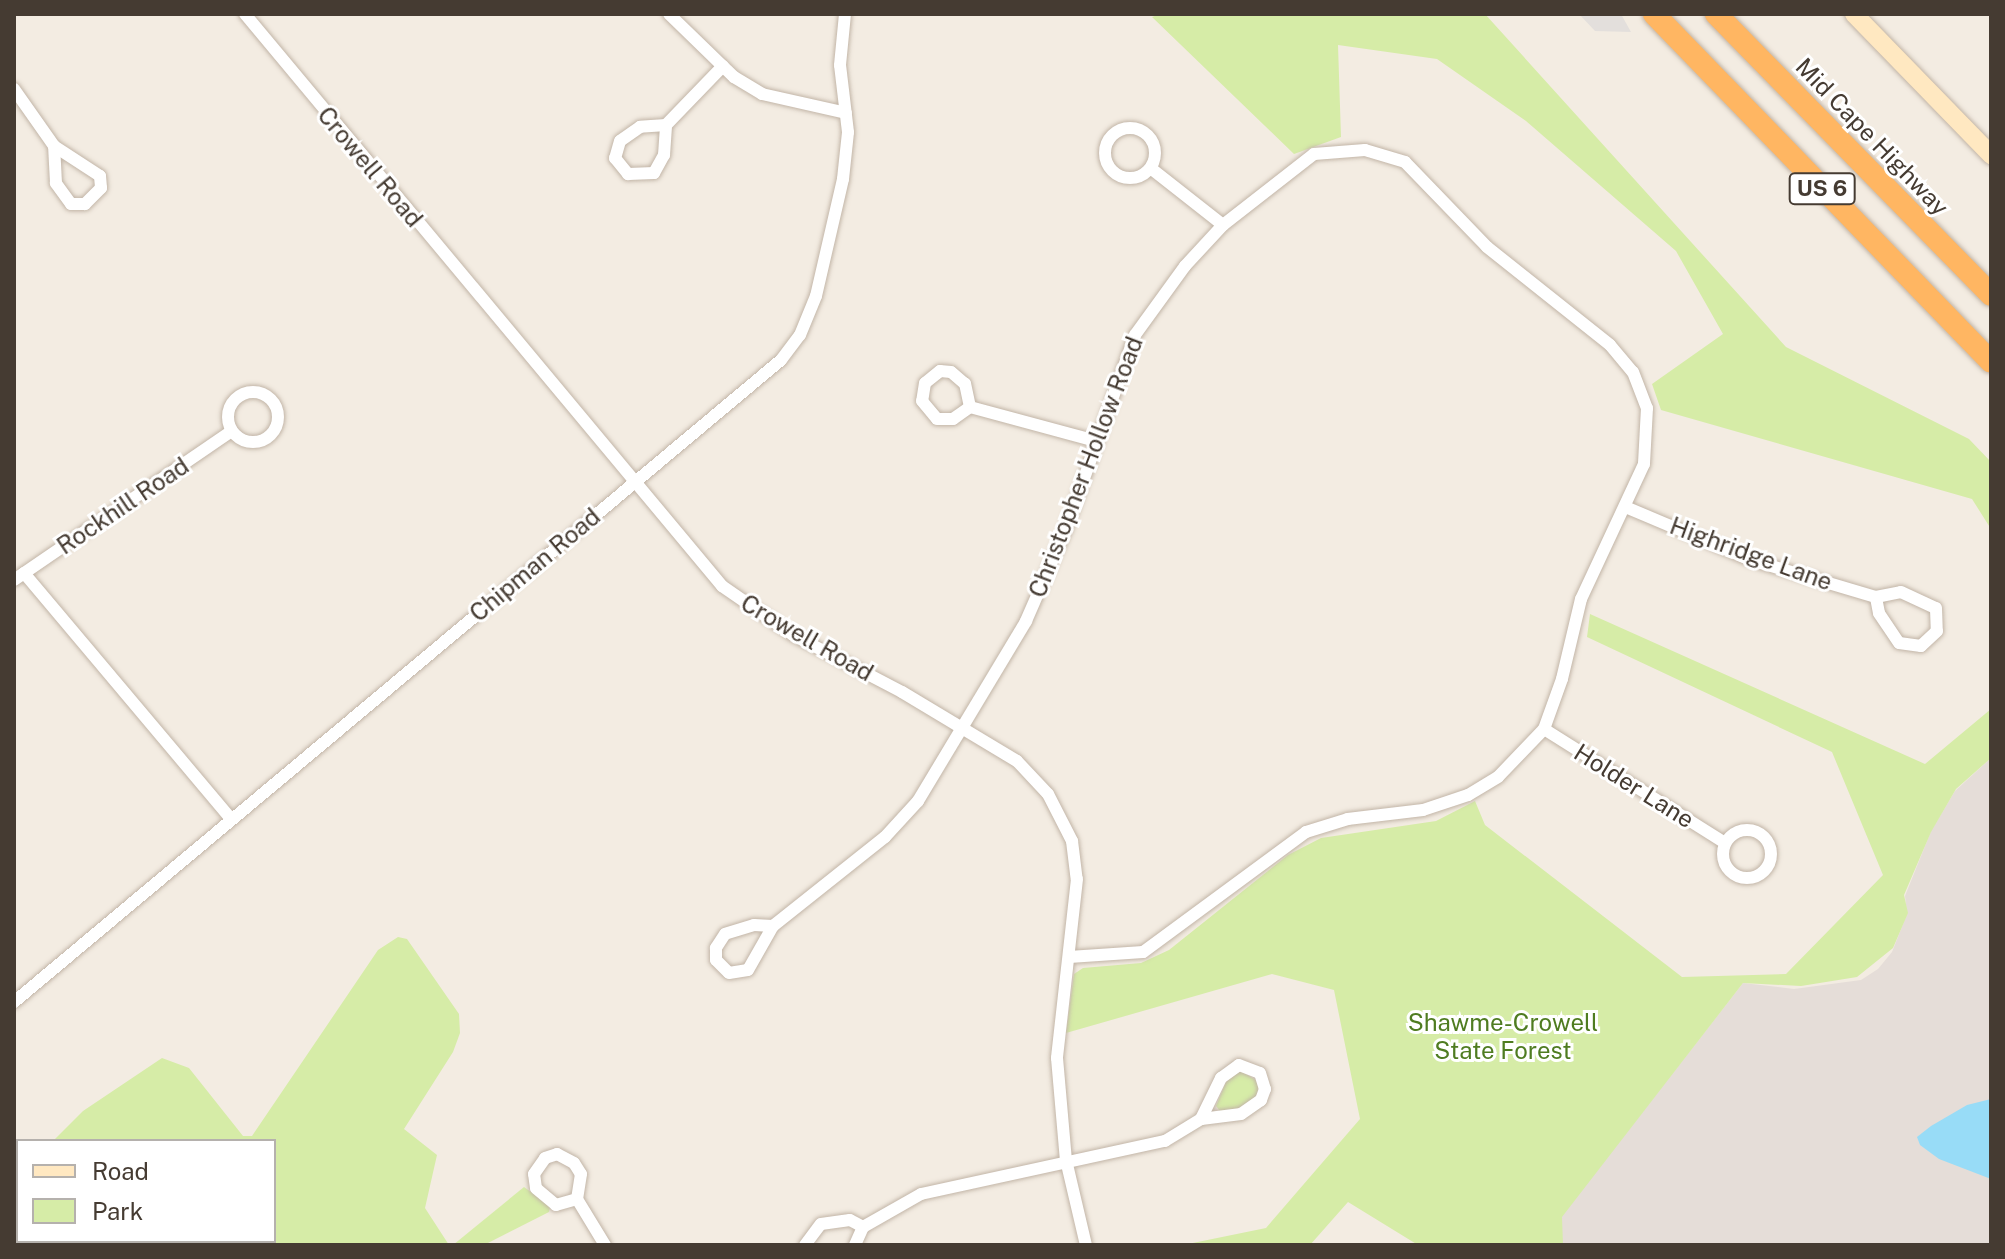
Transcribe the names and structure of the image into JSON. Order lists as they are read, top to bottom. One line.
{"streets":{"highway":["Mid Cape Highway","US 6"],"street":["Crowell Road","Christopher Hollow Road","Rockhill Road","Highridge Lane","Chipman Road","Holder Lane"]},"crossings":[["Crowell Road","Christopher Hollow Road"],["Crowell Road","Chipman Road"],["Christopher Hollow Road","Highridge Lane"],["Christopher Hollow Road","Holder Lane"]],"parks":["Shawme-Crowell State Forest"],"legend":["Road","Park"]}
